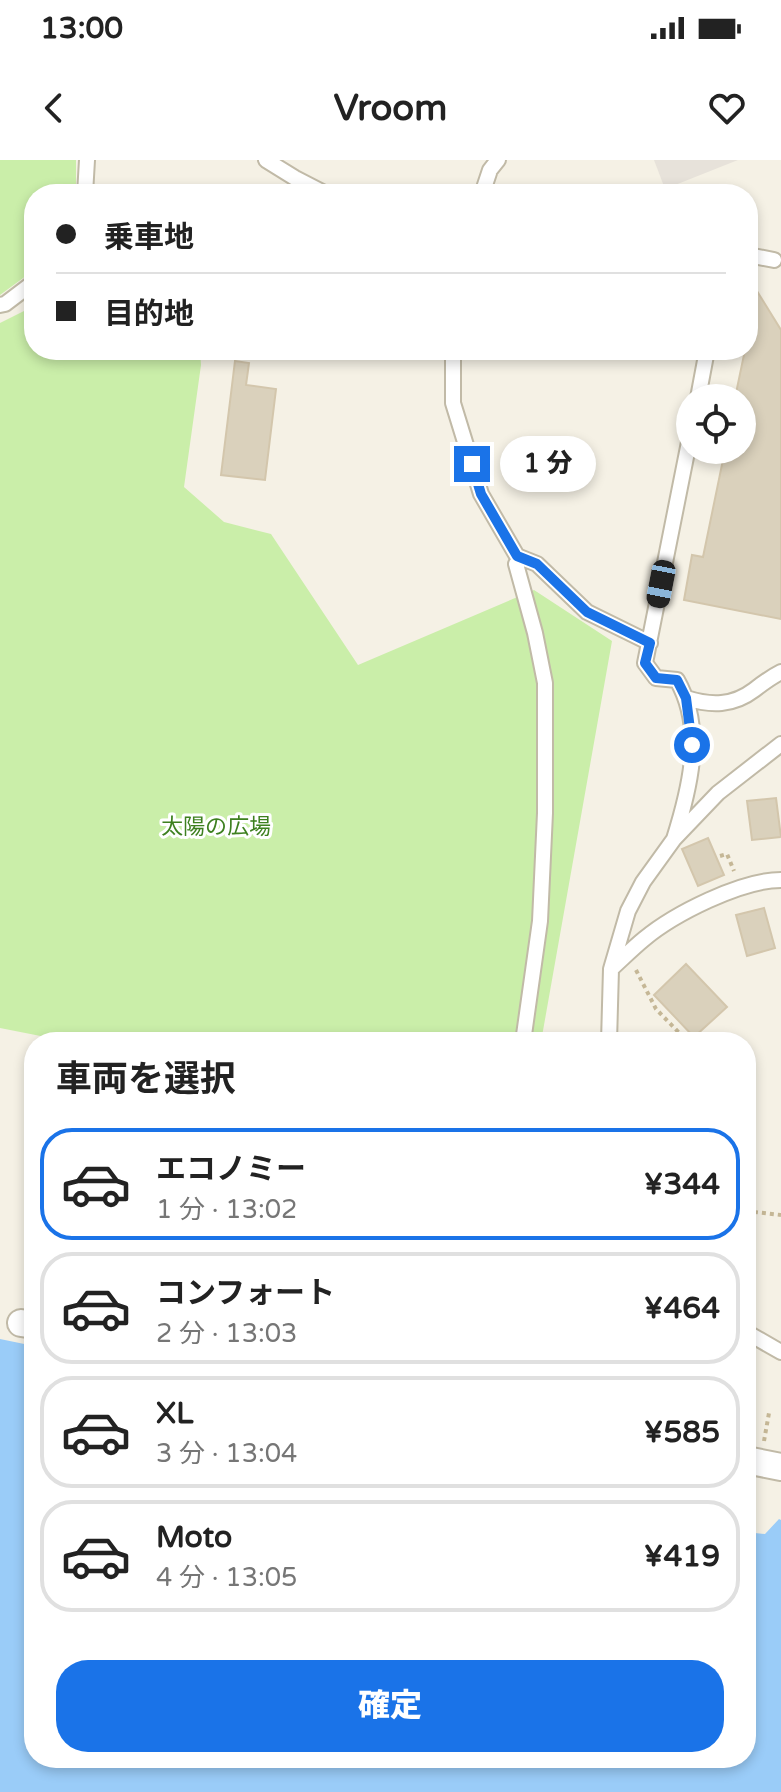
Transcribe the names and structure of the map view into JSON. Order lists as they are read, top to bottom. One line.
{"parks":["太陽の広場"],"page":{"status":"13:00","header":"Vroom","banner":["乗車地","目的地"],"bubble":"1 分","heading":"車両を選択","list":[{"name":"エコノミー","note":"1 分 · 13:02","value":"¥344"},{"name":"コンフォート","note":"2 分 · 13:03","value":"¥464"},{"name":"XL","note":"3 分 · 13:04","value":"¥585"},{"name":"Moto","note":"4 分 · 13:05","value":"¥419"}],"buttons":"確定"}}
